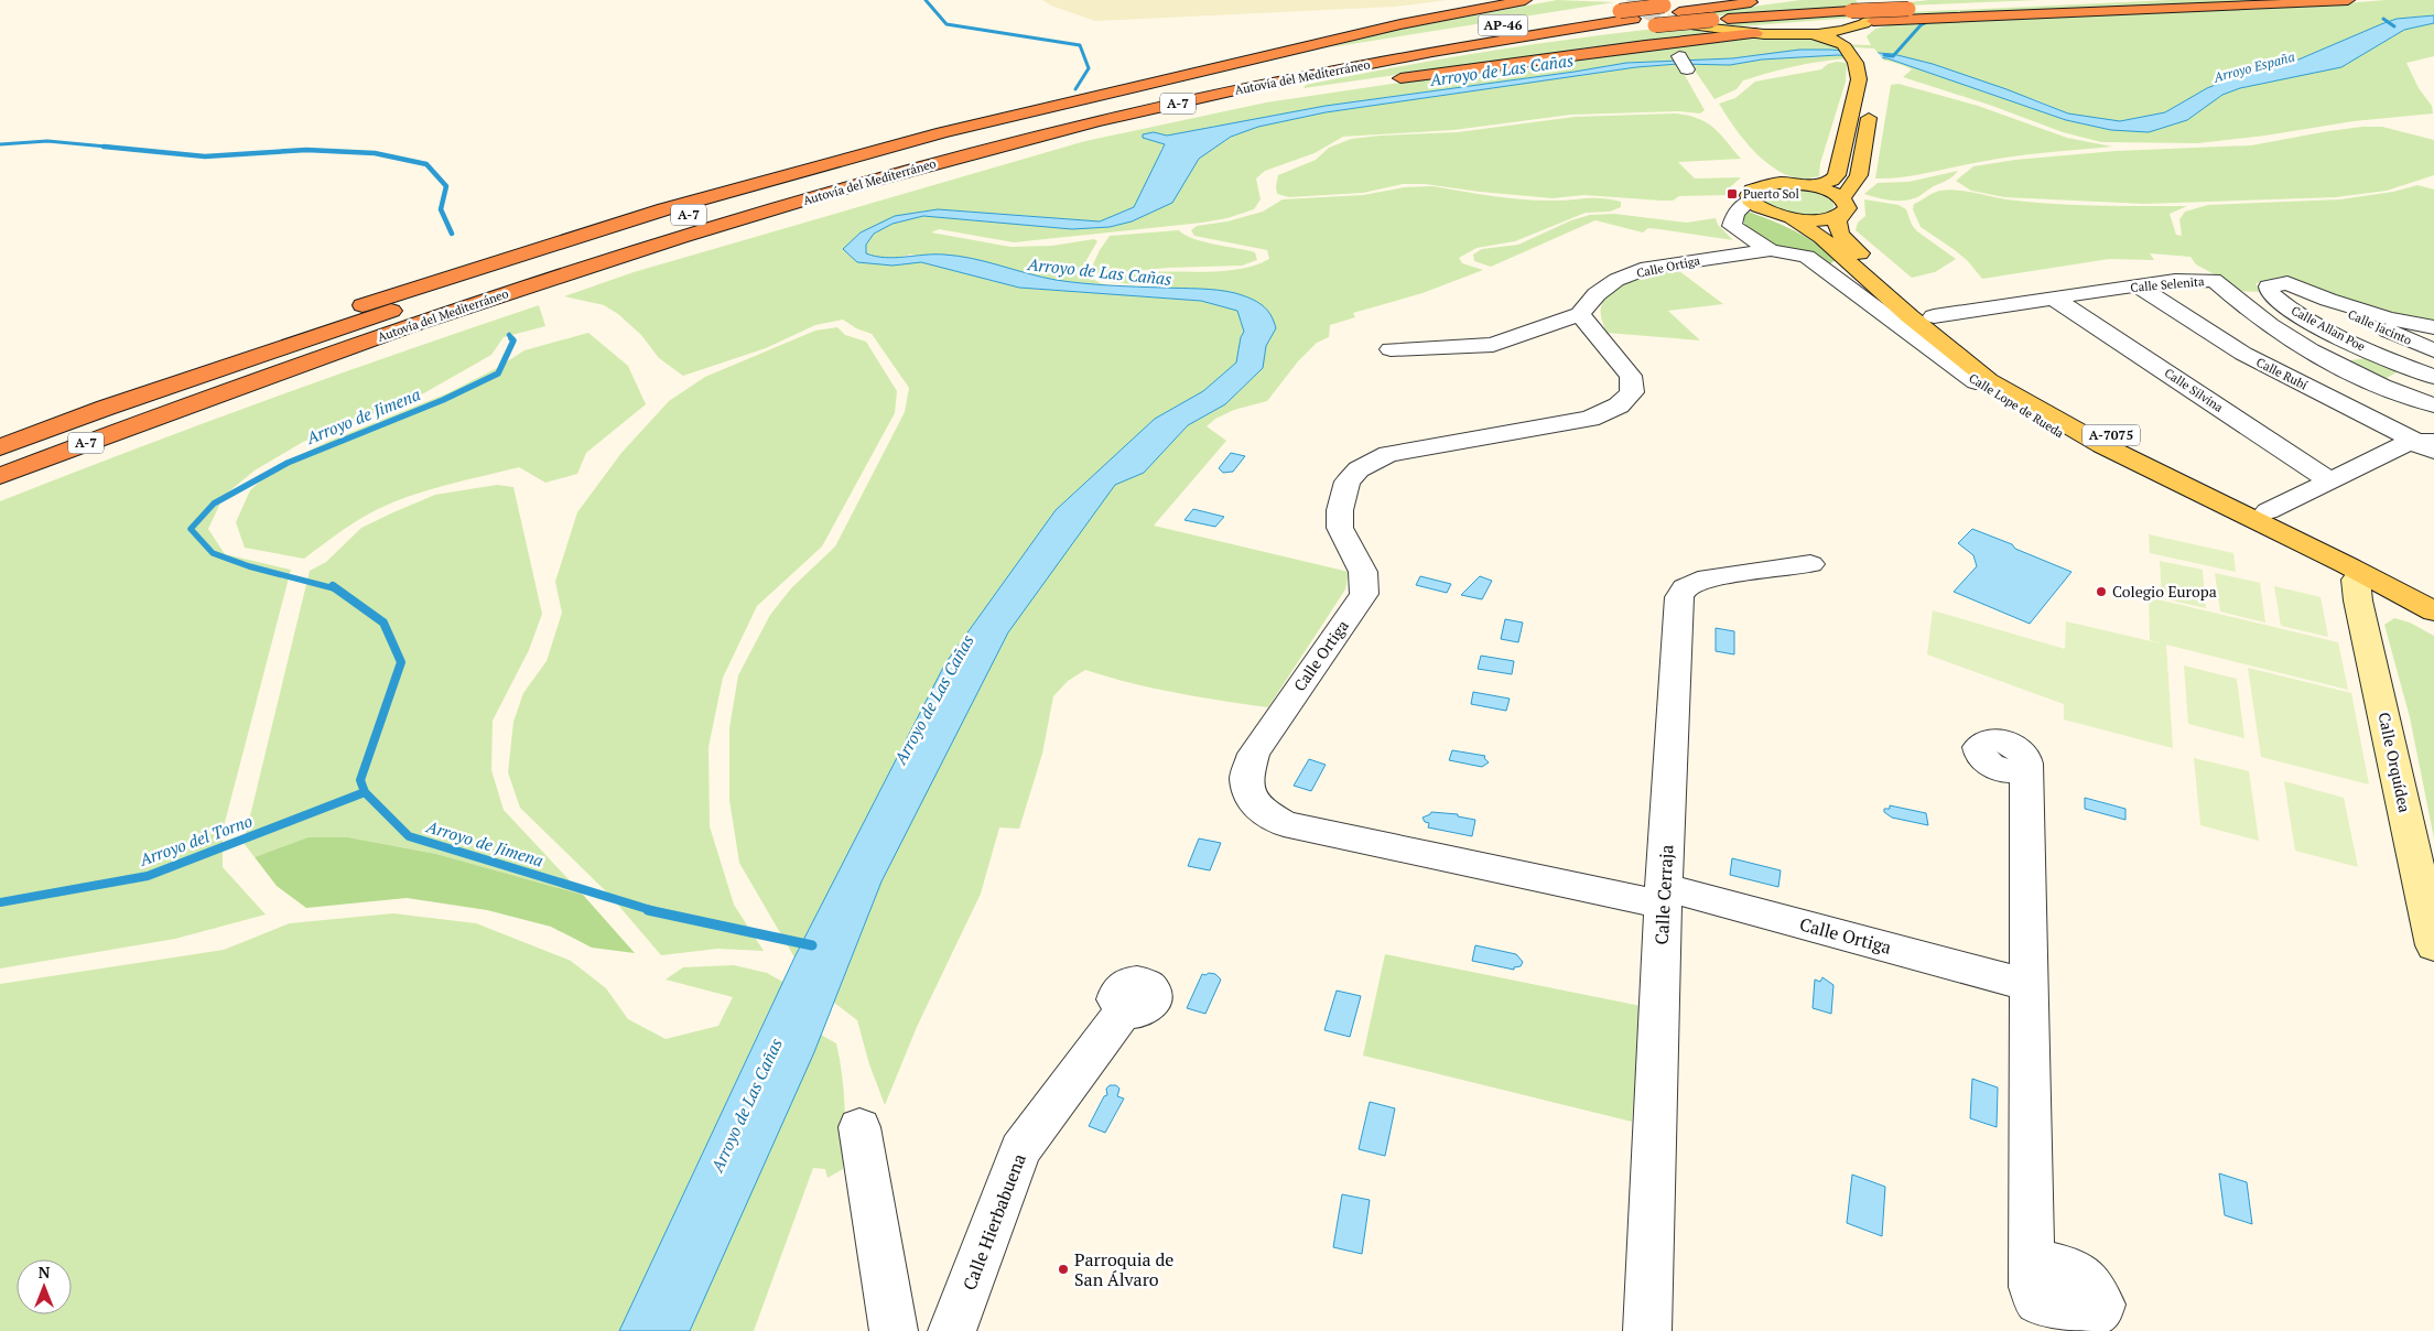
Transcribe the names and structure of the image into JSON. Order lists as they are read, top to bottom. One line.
{"streets":{"highway":["AP-46","Autovía del Mediterráneo","A-7"],"main road":["Calle Lope de Rueda","A-7075"],"street":["Calle Ortiga","Calle Selenita","Calle Jacinto","Calle Allan Poe","Calle Rubí","Calle Silvina","Calle Orquídea","Calle Cerraja","Calle Hierbabuena"]},"crossings":[["AP-46","Autovía del Mediterráneo"],["Calle Ortiga","Calle Lope de Rueda"],["Calle Ortiga","Calle Cerraja"],["Calle Selenita","Calle Rubí"],["Calle Selenita","Calle Silvina"],["Calle Selenita","Calle Lope de Rueda"],["Calle Jacinto","Calle Allan Poe"],["Calle Lope de Rueda","A-7075"],["Calle Lope de Rueda","Calle Orquídea"]],"water":["Arroyo España","Arroyo de Las Cañas","Arroyo de Jimena","Arroyo del Torno"],"places":{"transit":["Puerto Sol"],"other":["Colegio Europa","Parroquia de San Álvaro"]},"north":"top"}
